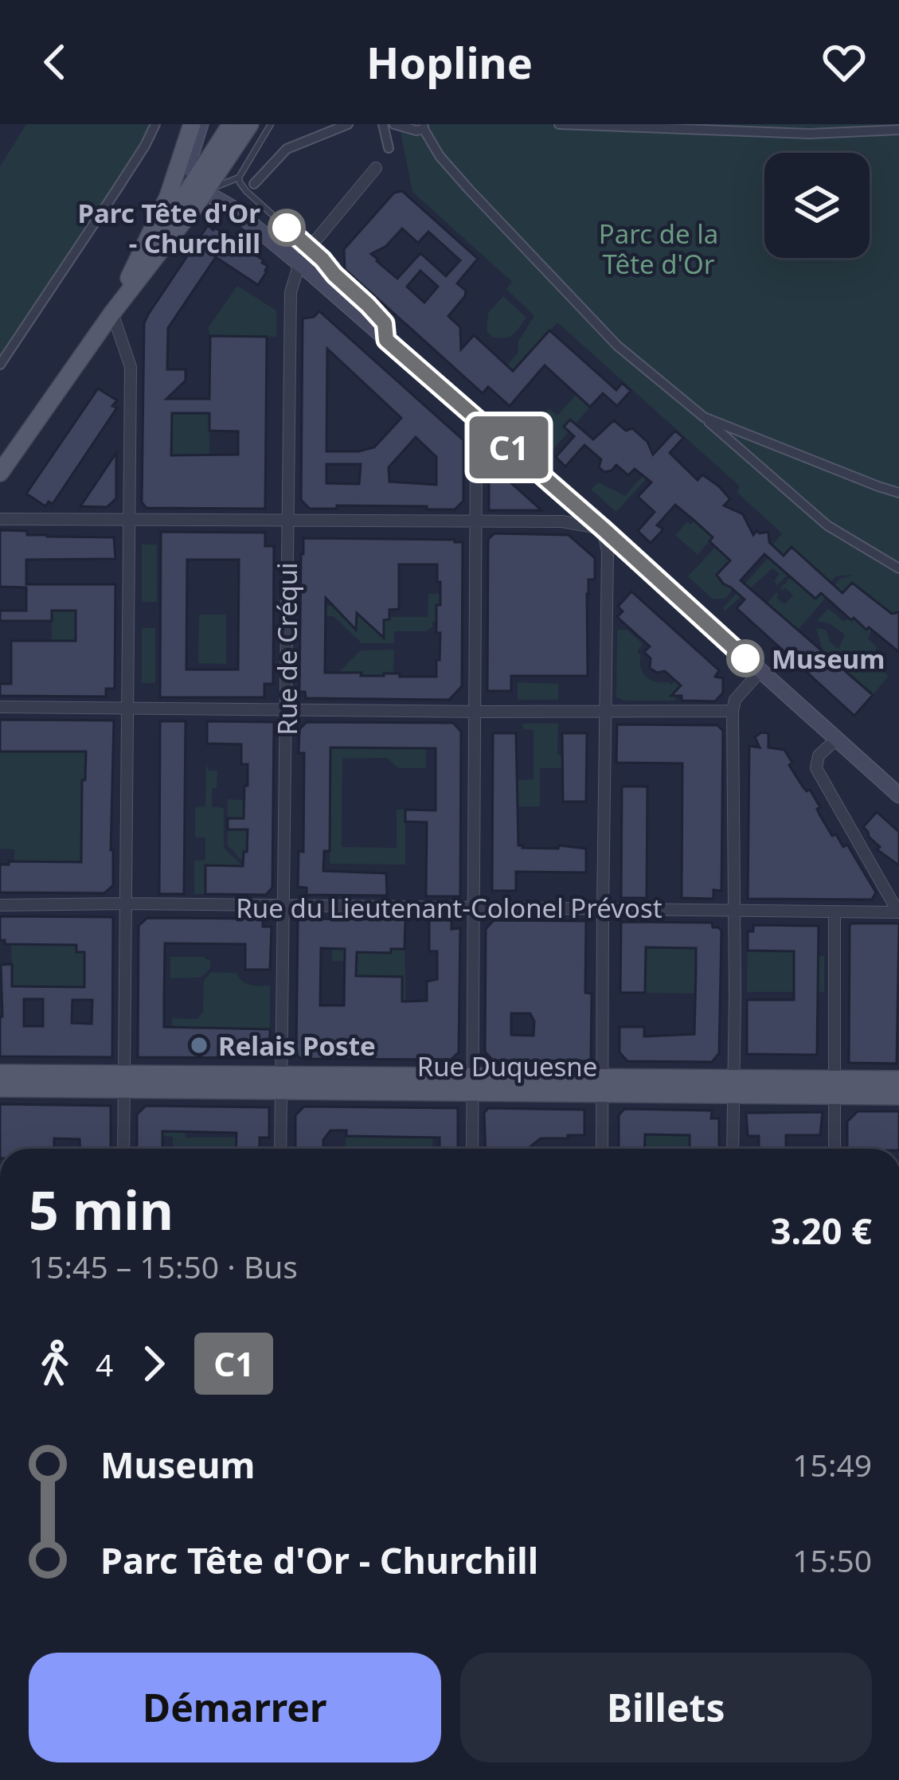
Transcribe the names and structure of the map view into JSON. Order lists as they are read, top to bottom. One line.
{"streets":{"main road":["Rue Duquesne"],"street":["Rue de Créqui","Rue du Lieutenant-Colonel Prévost"]},"crossings":[["Rue de Créqui","Rue du Lieutenant-Colonel Prévost"],["Rue de Créqui","Rue Duquesne"]],"parks":["Parc de la Tête d'Or"],"places":["Parc Tête d'Or - Churchill","Museum","Relais Poste"],"lines":["bus line C1"],"page":{"header":"Hopline","on_map":"C1","heading":["5 min","15:45 – 15:50 · Bus","3.20 €"],"legs":["4","C1"],"list":[{"name":"Museum","value":"15:49"},{"name":"Parc Tête d'Or - Churchill","value":"15:50"}],"buttons":["Démarrer","Billets"]}}
